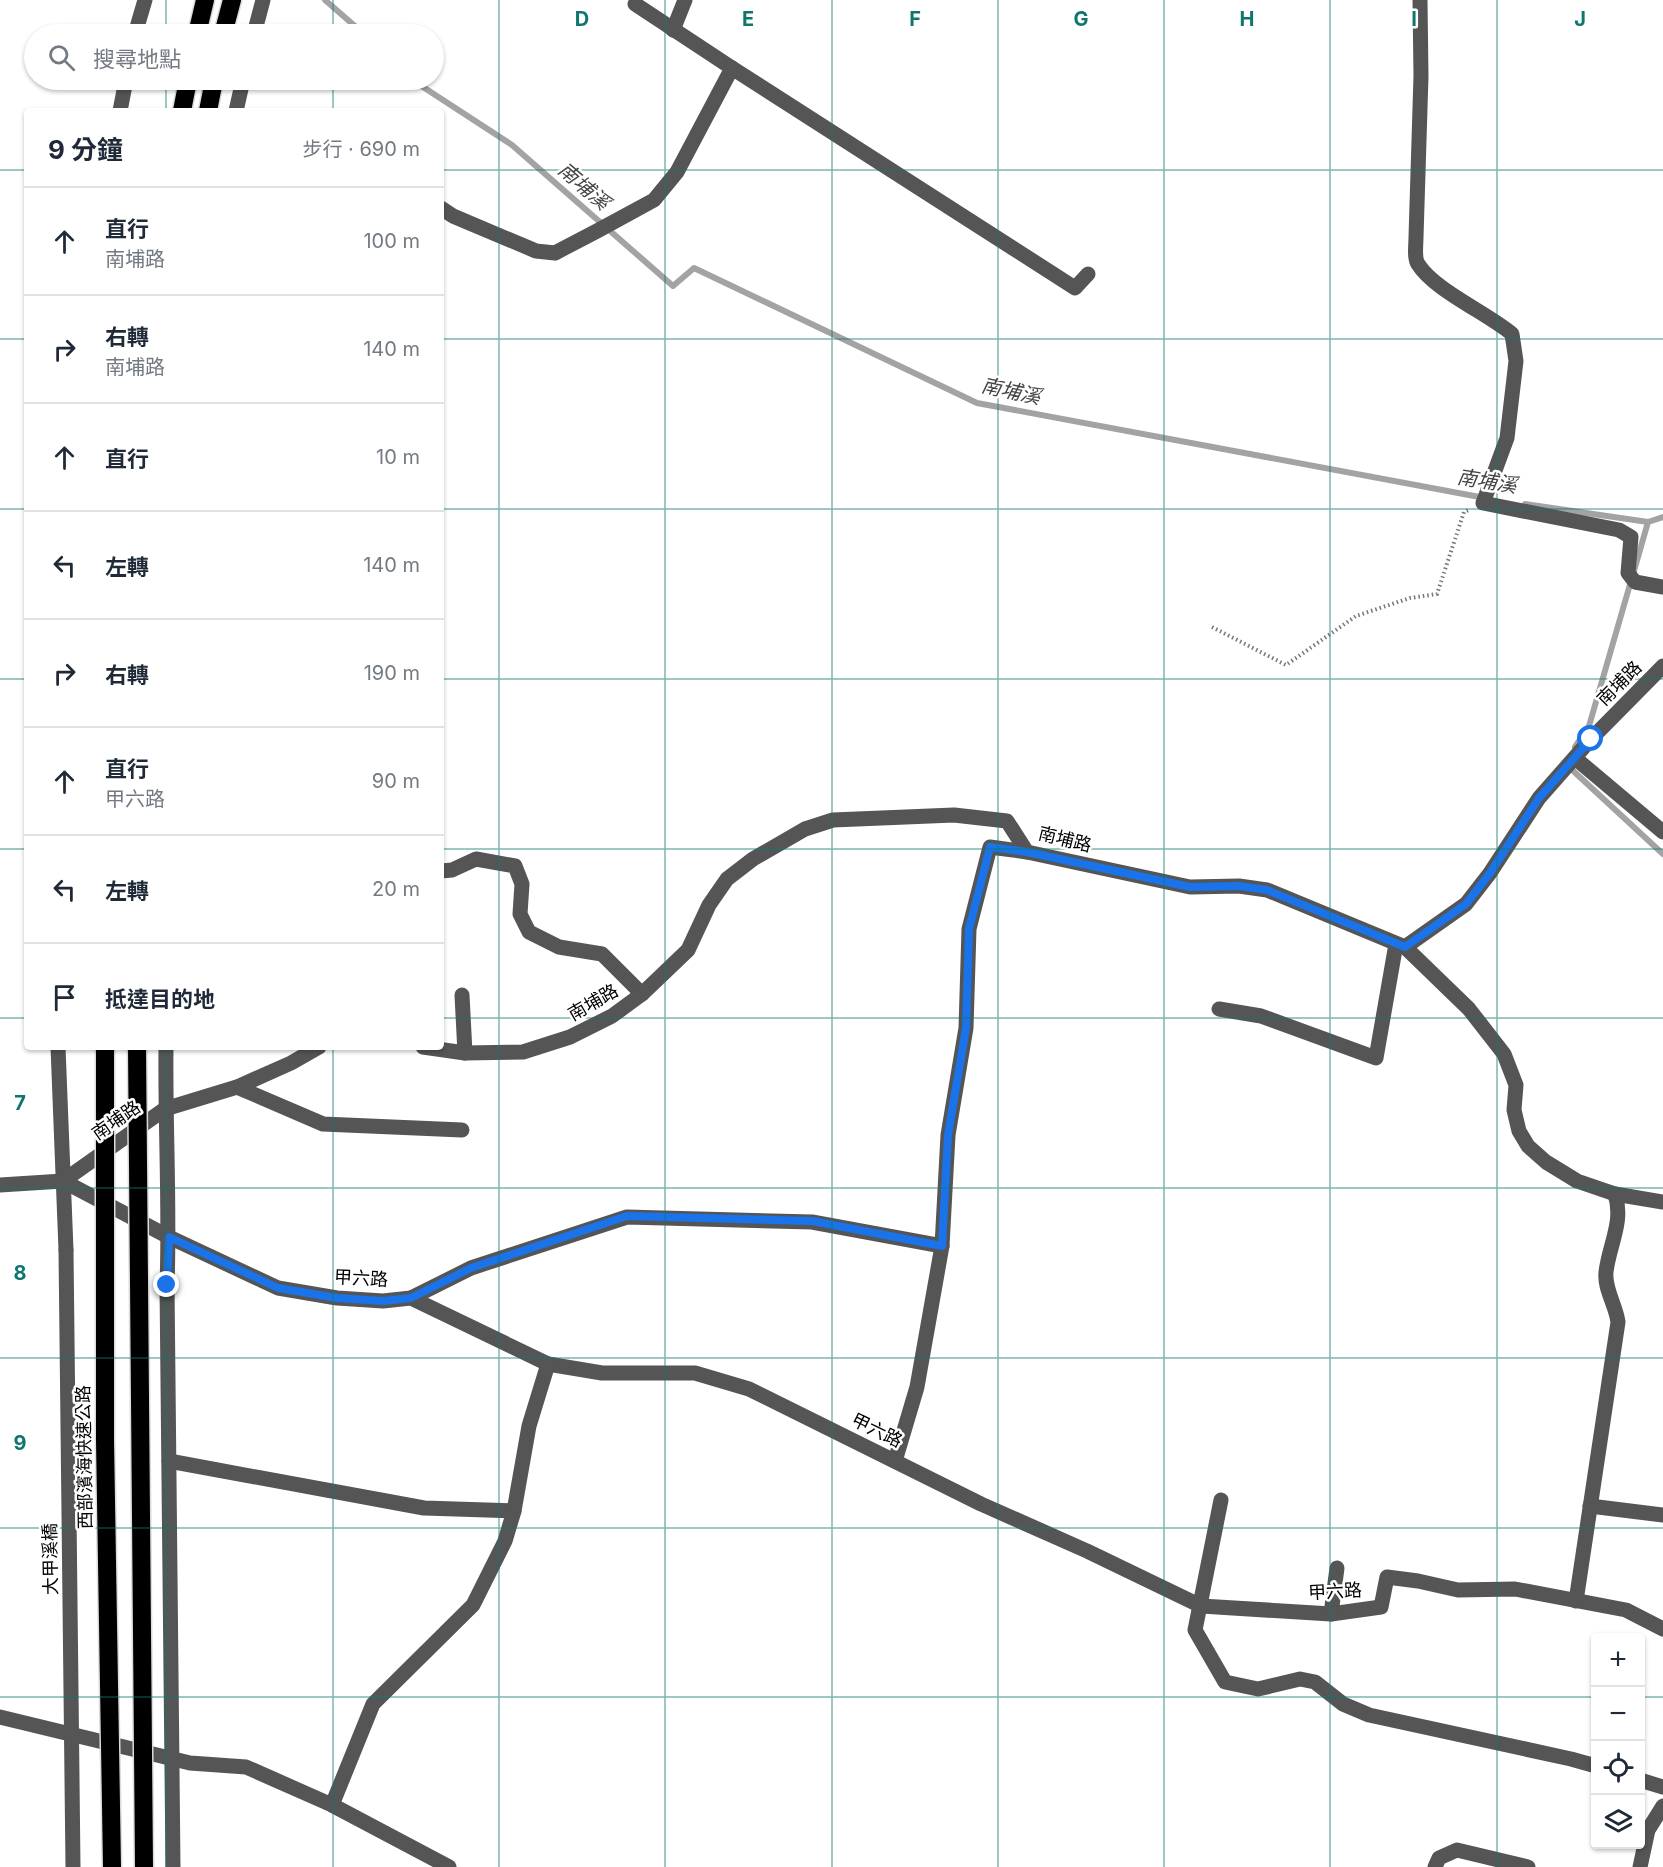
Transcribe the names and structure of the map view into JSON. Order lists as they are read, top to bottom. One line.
{"streets":{"highway":["西部濱海快速公路"],"street":["南埔路","甲六路","大甲溪橋"]},"crossings":[["南埔路","甲六路"],["南埔路","大甲溪橋"],["甲六路","大甲溪橋"]],"water":["南埔溪"],"page":{"search":"搜尋地點","heading":["9 分鐘","步行 · 690 m"],"list":[["直行","南埔路","100 m"],["右轉","南埔路","140 m"],["直行","10 m"],["左轉","140 m"],["右轉","190 m"],["直行","甲六路","90 m"],["左轉","20 m"],"抵達目的地"],"map_buttons":["+","−"]},"grid":{"columns":["D","E","F","G","H","I","J"],"rows":["7","8","9"]}}
